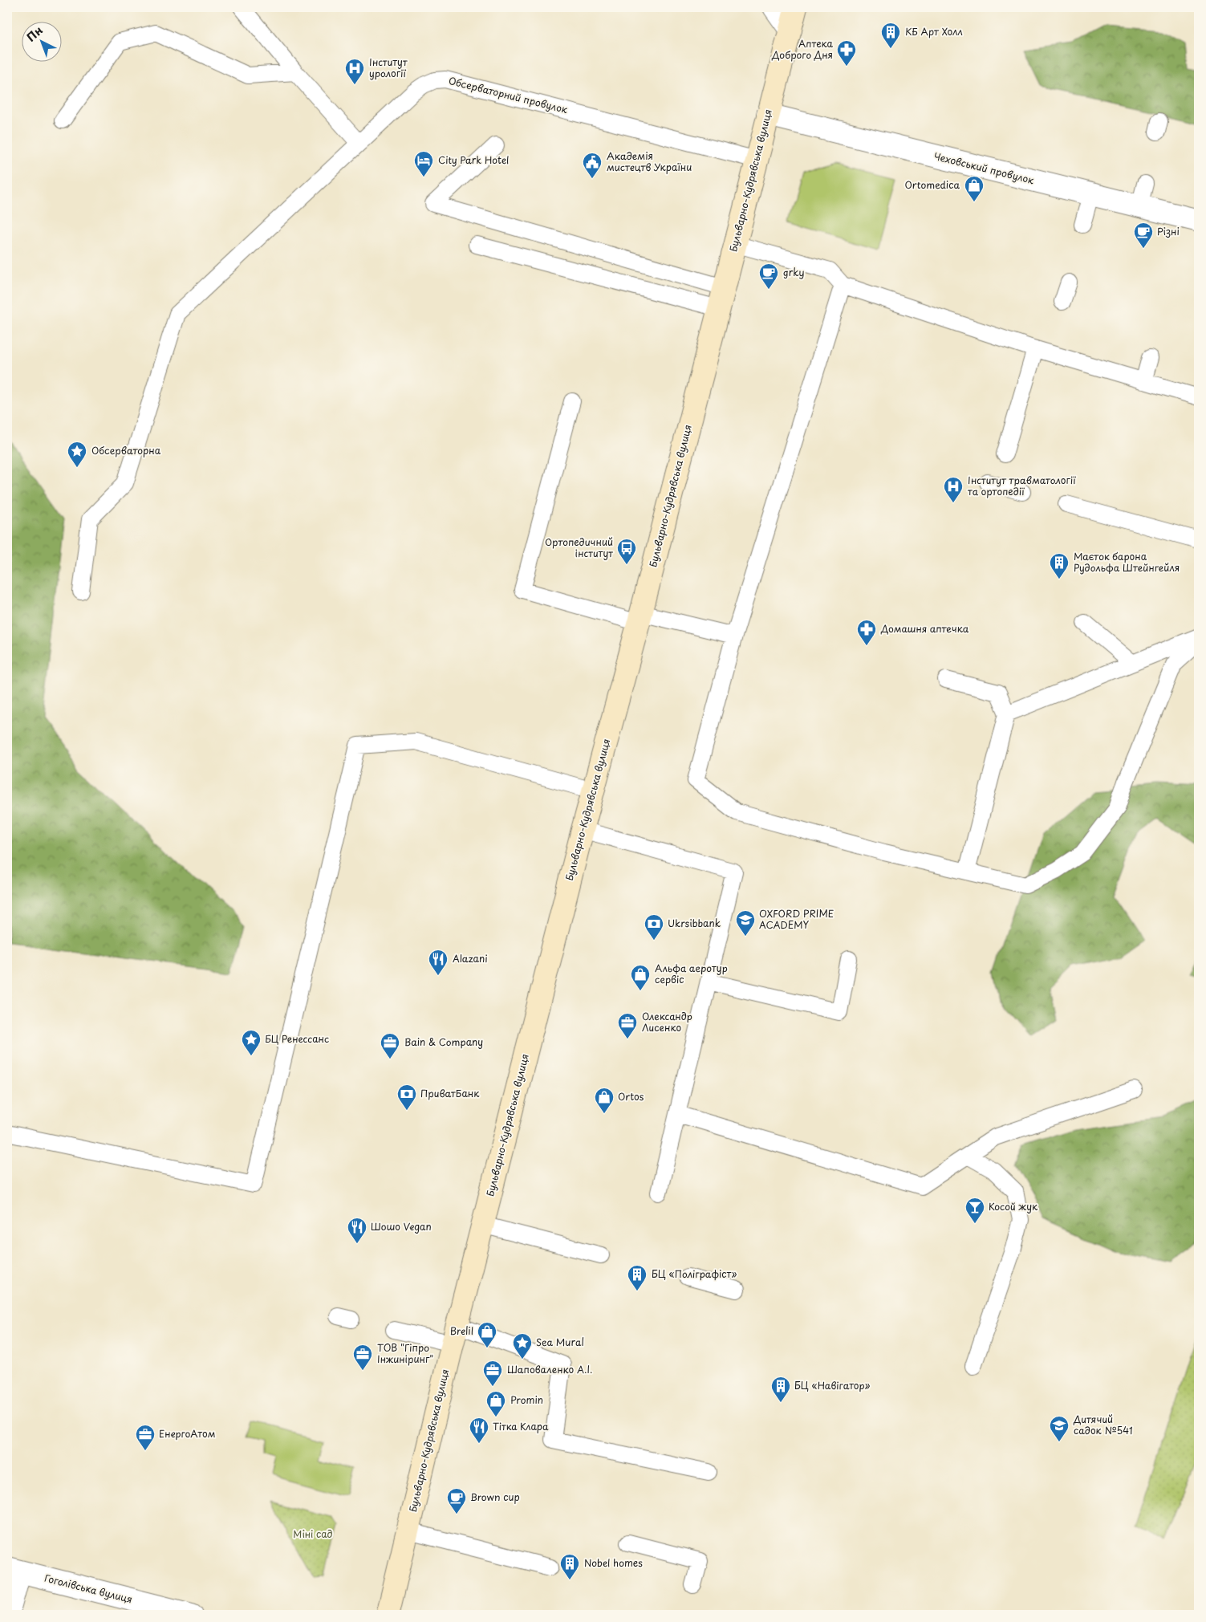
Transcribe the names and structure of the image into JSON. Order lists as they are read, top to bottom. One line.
{"streets":{"main road":["Бульварно-Кудрявська вулиця"],"street":["Чеховський провулок","Гоголівська вулиця"],"lane":["Обсерваторний провулок"]},"crossings":[["Обсерваторний провулок","Бульварно-Кудрявська вулиця"],["Чеховський провулок","Бульварно-Кудрявська вулиця"]],"parks":["Міні сад"],"places":{"building":["КБ Арт Холл","Маєток барона Рудольфа Штейнгейля","БЦ «Поліграфіст»","БЦ «Навігатор»","Nobel homes"],"pharmacy":["Аптека Доброго Дня","Домашня аптечка"],"hospital":["Інститут урології","Інститут травматології та ортопедії"],"hotel":["City Park Hotel"],"public building":["Академія мистецтв України"],"shop":["Ortomedica","Альфа аеротур сервіс","Ortos","Brelil","Promin"],"cafe":["Різні","grky","Brown cup"],"place":["Обсерваторна","БЦ Ренессанс","Sea Mural"],"bus stop":["Ортопедичний інститут"],"school or university":["OXFORD PRIME ACADEMY","Дитячий садок №541"],"bank":["Ukrsibbank","ПриватБанк"],"restaurant":["Alazani","Шошо Vegan","Тітка Клара"],"office":["Олександр Лисенко","Bain & Company","ТОВ \"Гіпро Інжиніринг\"","Шаповаленко А.І.","ЕнергоАтом"],"bar":["Косой жук"]},"north":"top left"}
